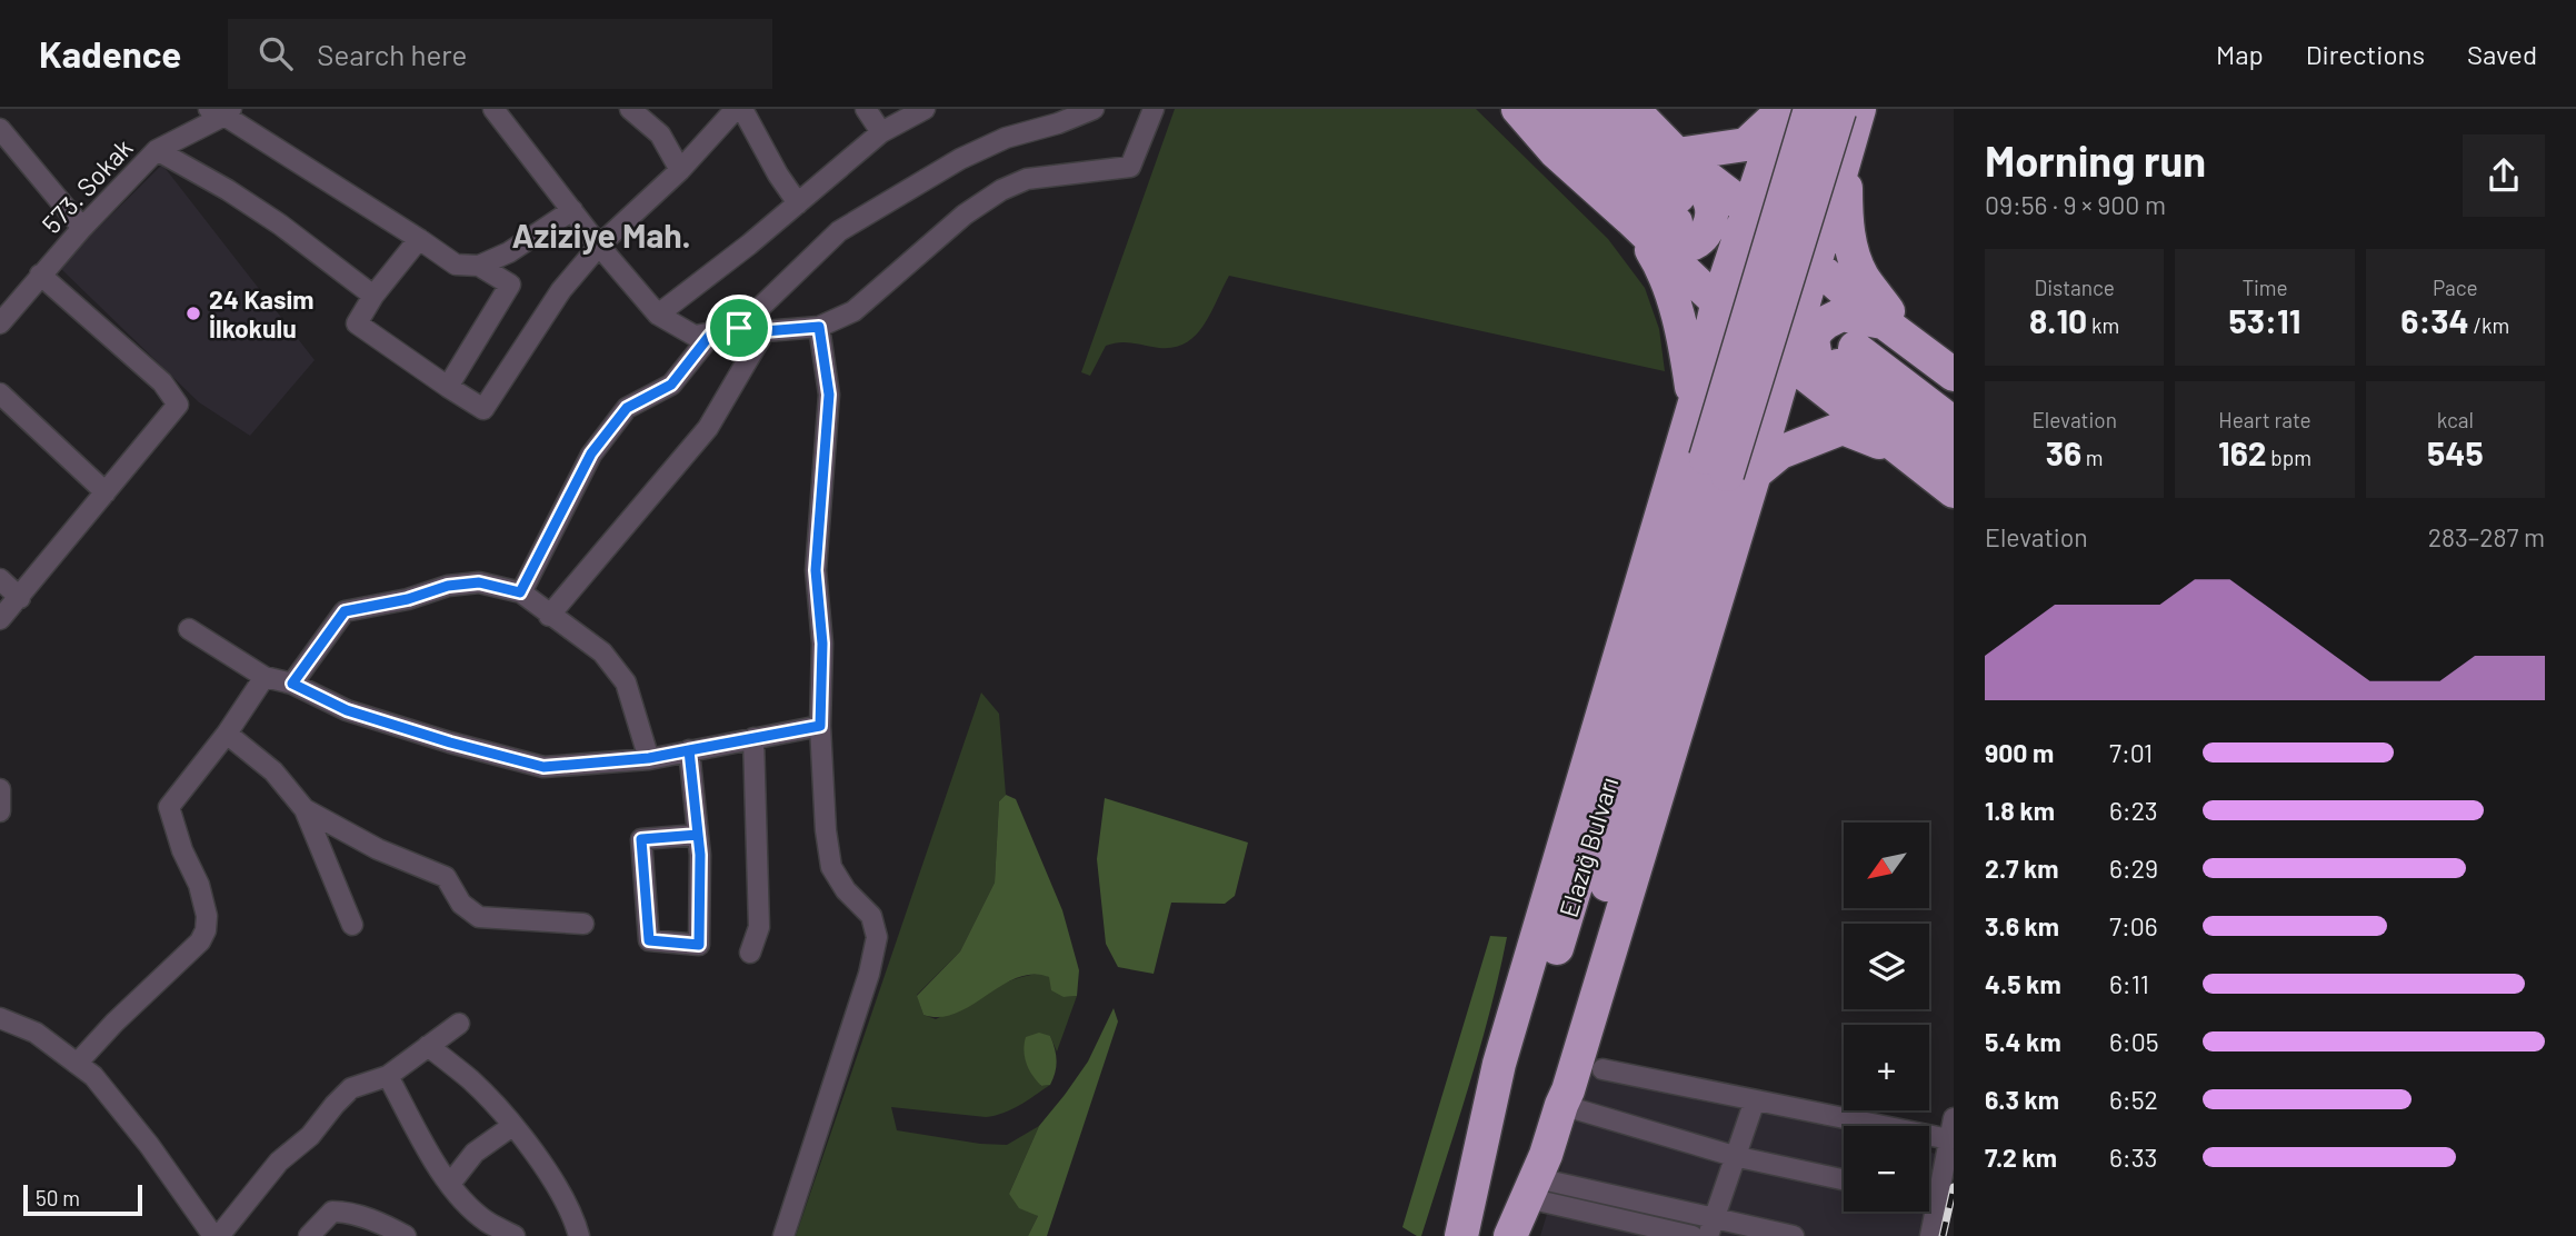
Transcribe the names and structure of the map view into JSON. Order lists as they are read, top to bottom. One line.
{"streets":{"highway":["Elazığ Bulvarı"],"street":["573. Sokak"]},"districts":["Aziziye Mah."],"places":["24 Kasim İlkokulu"],"scale_bar":"50 m","north":"bottom left","page":{"header":"Kadence","search":"Search here","nav":["Map","Directions","Saved"],"heading":["Morning run","09:56 · 9 × 900 m"],"stats":[["Distance","8.10 km"],["Time","53:11"],["Pace","6:34 /km"],["Elevation","36 m"],["Heart rate","162 bpm"],["kcal","545"]],"chart":["Elevation","283–287 m"],"list":[{"name":"900 m","note":"7:01"},{"name":"1.8 km","note":"6:23"},{"name":"2.7 km","note":"6:29"},{"name":"3.6 km","note":"7:06"},{"name":"4.5 km","note":"6:11"},{"name":"5.4 km","note":"6:05"},{"name":"6.3 km","note":"6:52"},{"name":"7.2 km","note":"6:33"}],"map_buttons":["+","−"],"scale":"50 m"}}
